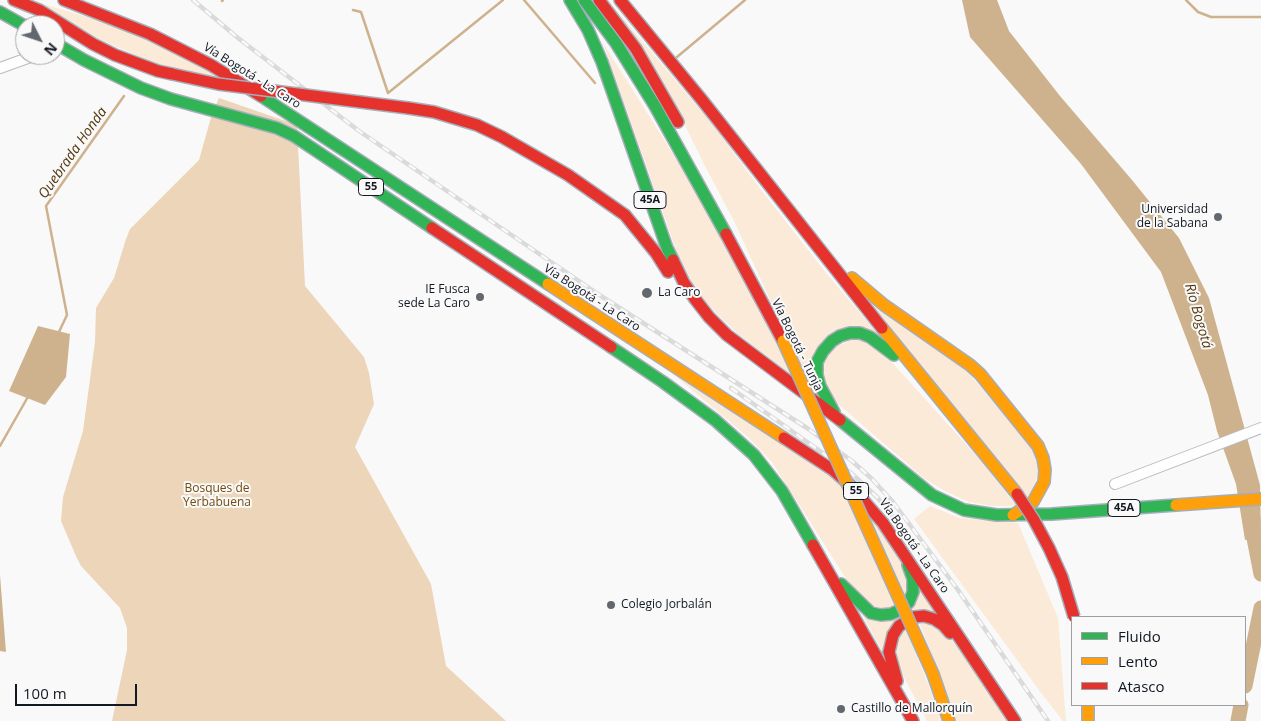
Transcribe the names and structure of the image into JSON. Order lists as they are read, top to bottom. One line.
{"streets":{"main road":["Vía Bogotá - La Caro","55","45A","Vía Bogotá - Tunja"]},"crossings":[["55","Vía Bogotá - Tunja"]],"water":["Quebrada Honda","Río Bogotá"],"parks":["Bosques de Yerbabuena"],"places":["Universidad de la Sabana","La Caro","IE Fusca sede La Caro","Colegio Jorbalán","Castillo de Mallorquín"],"legend":["Fluido","Lento","Atasco"],"scale_bar":"100 m","north":"bottom right"}
